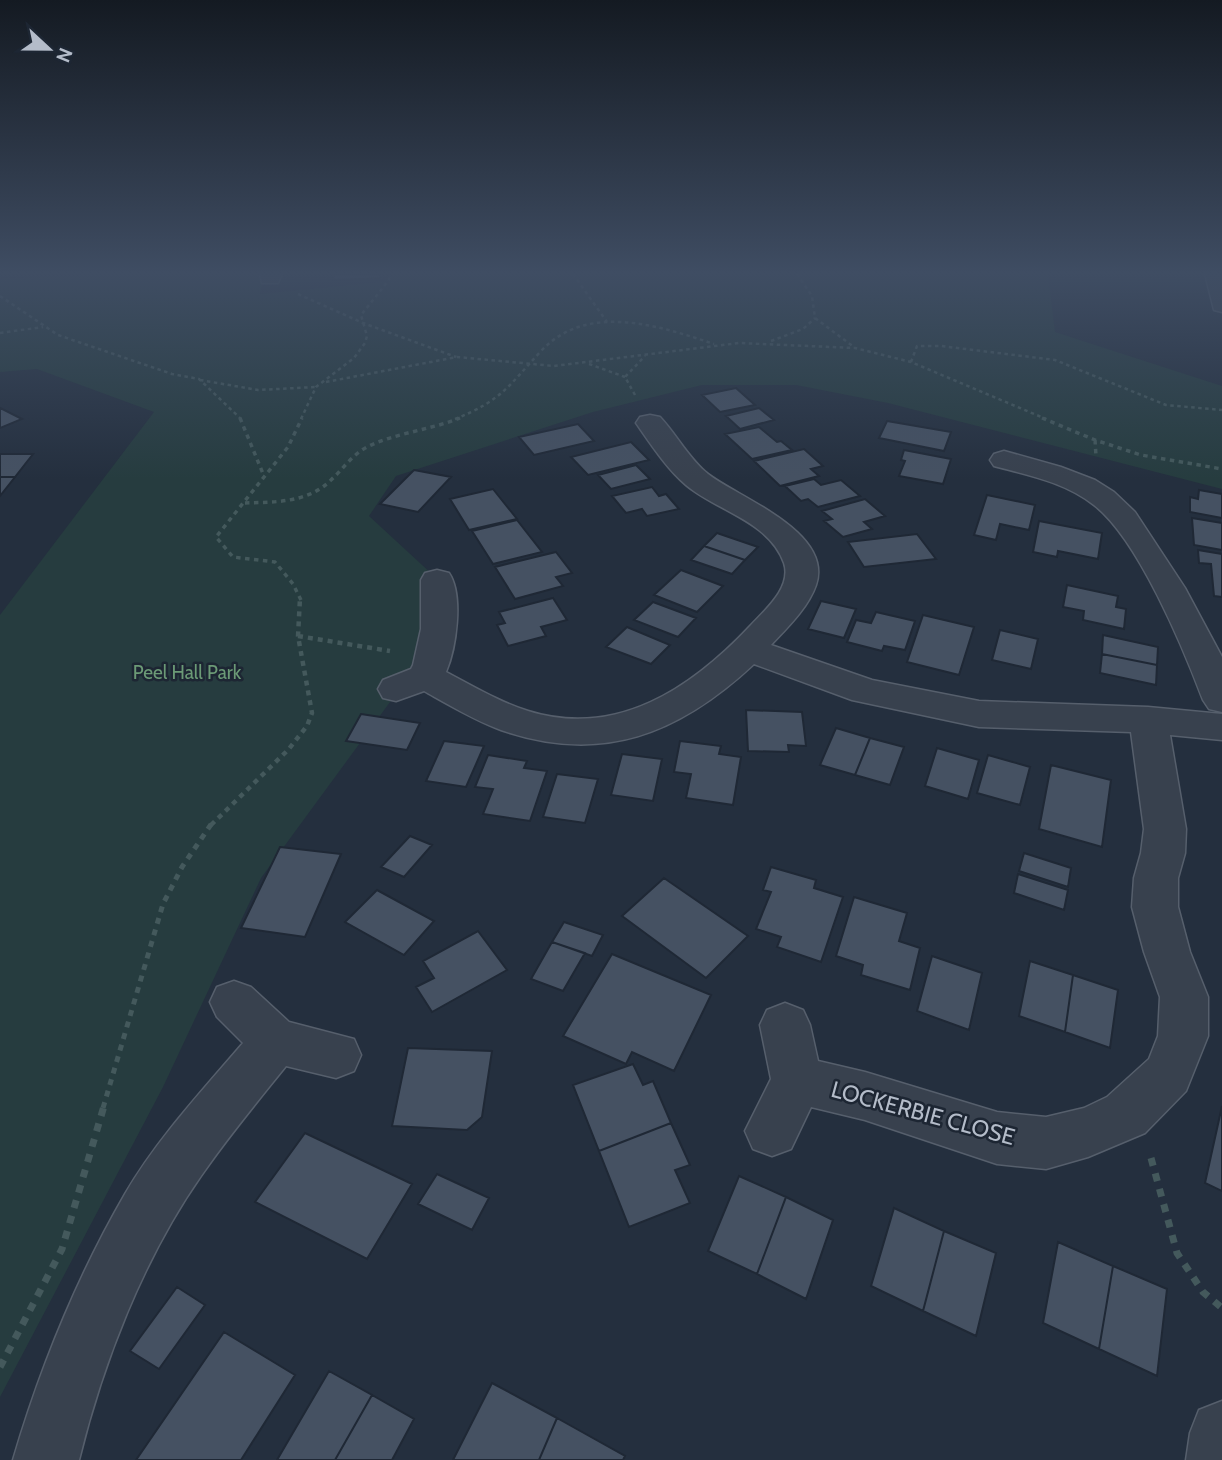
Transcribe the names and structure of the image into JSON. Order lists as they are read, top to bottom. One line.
{"streets":{"street":["LOCKERBIE CLOSE"]},"parks":["Peel Hall Park"],"north":"right"}
